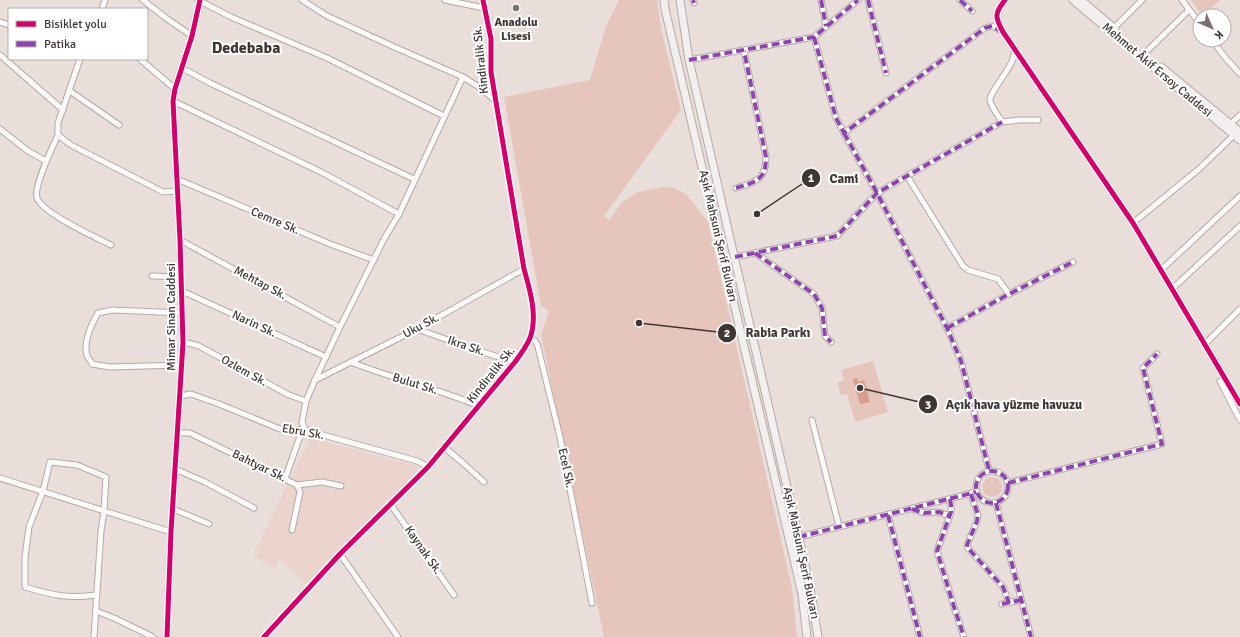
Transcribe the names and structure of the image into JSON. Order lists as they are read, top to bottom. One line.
{"streets":{"main road":["Mehmet Âkif Ersoy Caddesi","Aşık Mahsuni Şerif Bulvarı"],"street":["Kindiralik Sk.","Cemre Sk.","Mehtap Sk.","Mimar Sinan Caddesi","Narin Sk.","Uku Sk.","Ikra Sk.","Ozlem Sk.","Bulut Sk.","Ebru Sk.","Bahtyar Sk.","Ecel Sk.","Kaynak Sk."]},"crossings":[["Kindiralik Sk.","Uku Sk."],["Kindiralik Sk.","Ikra Sk."],["Kindiralik Sk.","Bulut Sk."],["Kindiralik Sk.","Ebru Sk."],["Kindiralik Sk.","Ecel Sk."],["Kindiralik Sk.","Kaynak Sk."],["Cemre Sk.","Mimar Sinan Caddesi"],["Mehtap Sk.","Mimar Sinan Caddesi"],["Mimar Sinan Caddesi","Narin Sk."],["Mimar Sinan Caddesi","Ozlem Sk."],["Mimar Sinan Caddesi","Ebru Sk."],["Mimar Sinan Caddesi","Bahtyar Sk."],["Uku Sk.","Ikra Sk."],["Uku Sk.","Bulut Sk."]],"districts":["Dedebaba"],"places":["Anadolu Lisesi","Cami","Rabia Parkı","Açık hava yüzme havuzu"],"legend":["Bisiklet yolu","Patika"],"north":"bottom right"}
